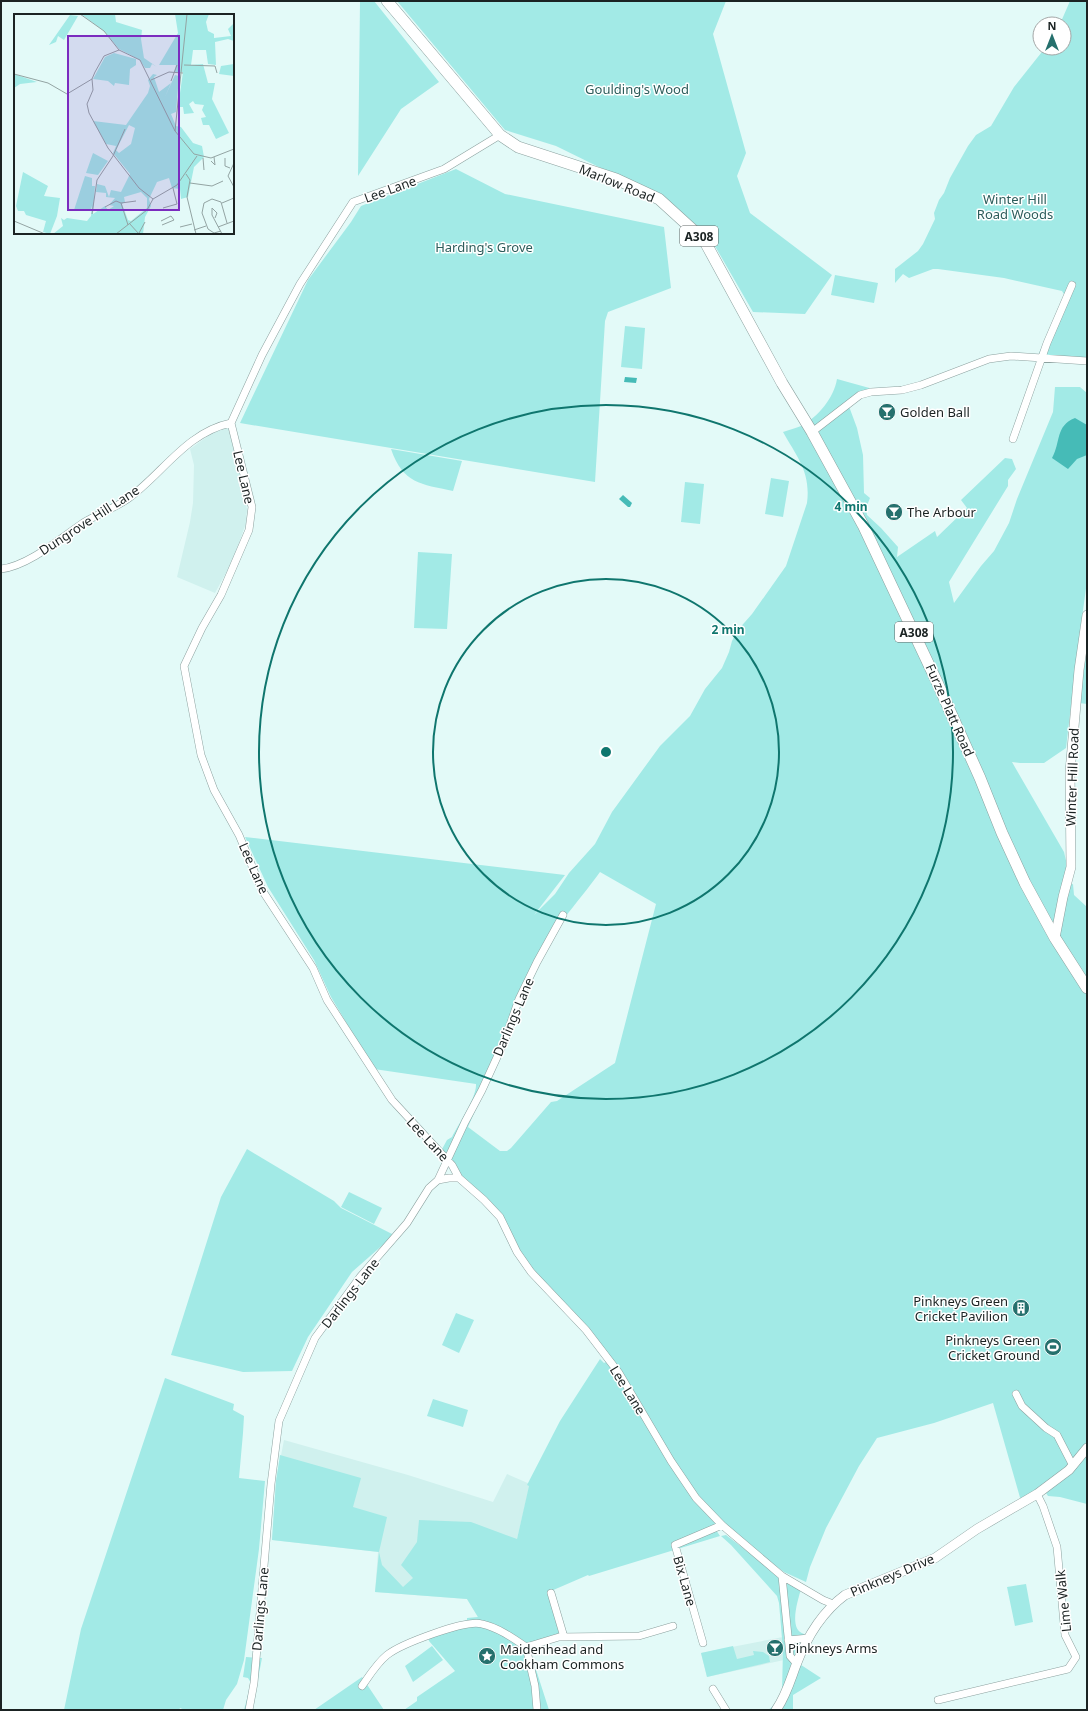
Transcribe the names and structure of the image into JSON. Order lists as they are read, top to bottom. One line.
{"streets":{"main road":["Marlow Road","A308","Furze Platt Road"],"street":["Lee Lane","Dungrove Hill Lane","Winter Hill Road","Darlings Lane","Pinkneys Drive","Bix Lane","Lime Walk"]},"crossings":[["Marlow Road","Lee Lane"],["Marlow Road","Furze Platt Road"],["Lee Lane","Dungrove Hill Lane"],["Lee Lane","Darlings Lane"],["Lee Lane","Pinkneys Drive"],["Lee Lane","Bix Lane"],["Furze Platt Road","Winter Hill Road"],["Pinkneys Drive","Lime Walk"]],"parks":["Goulding's Wood","Winter Hill Road Woods","Harding's Grove"],"places":{"bar":["Golden Ball","The Arbour","Pinkneys Arms"],"building":["Pinkneys Green Cricket Pavilion"],"sports":["Pinkneys Green Cricket Ground"],"place":["Maidenhead and Cookham Commons"]},"north":"top","rings":["4 min","2 min"]}
